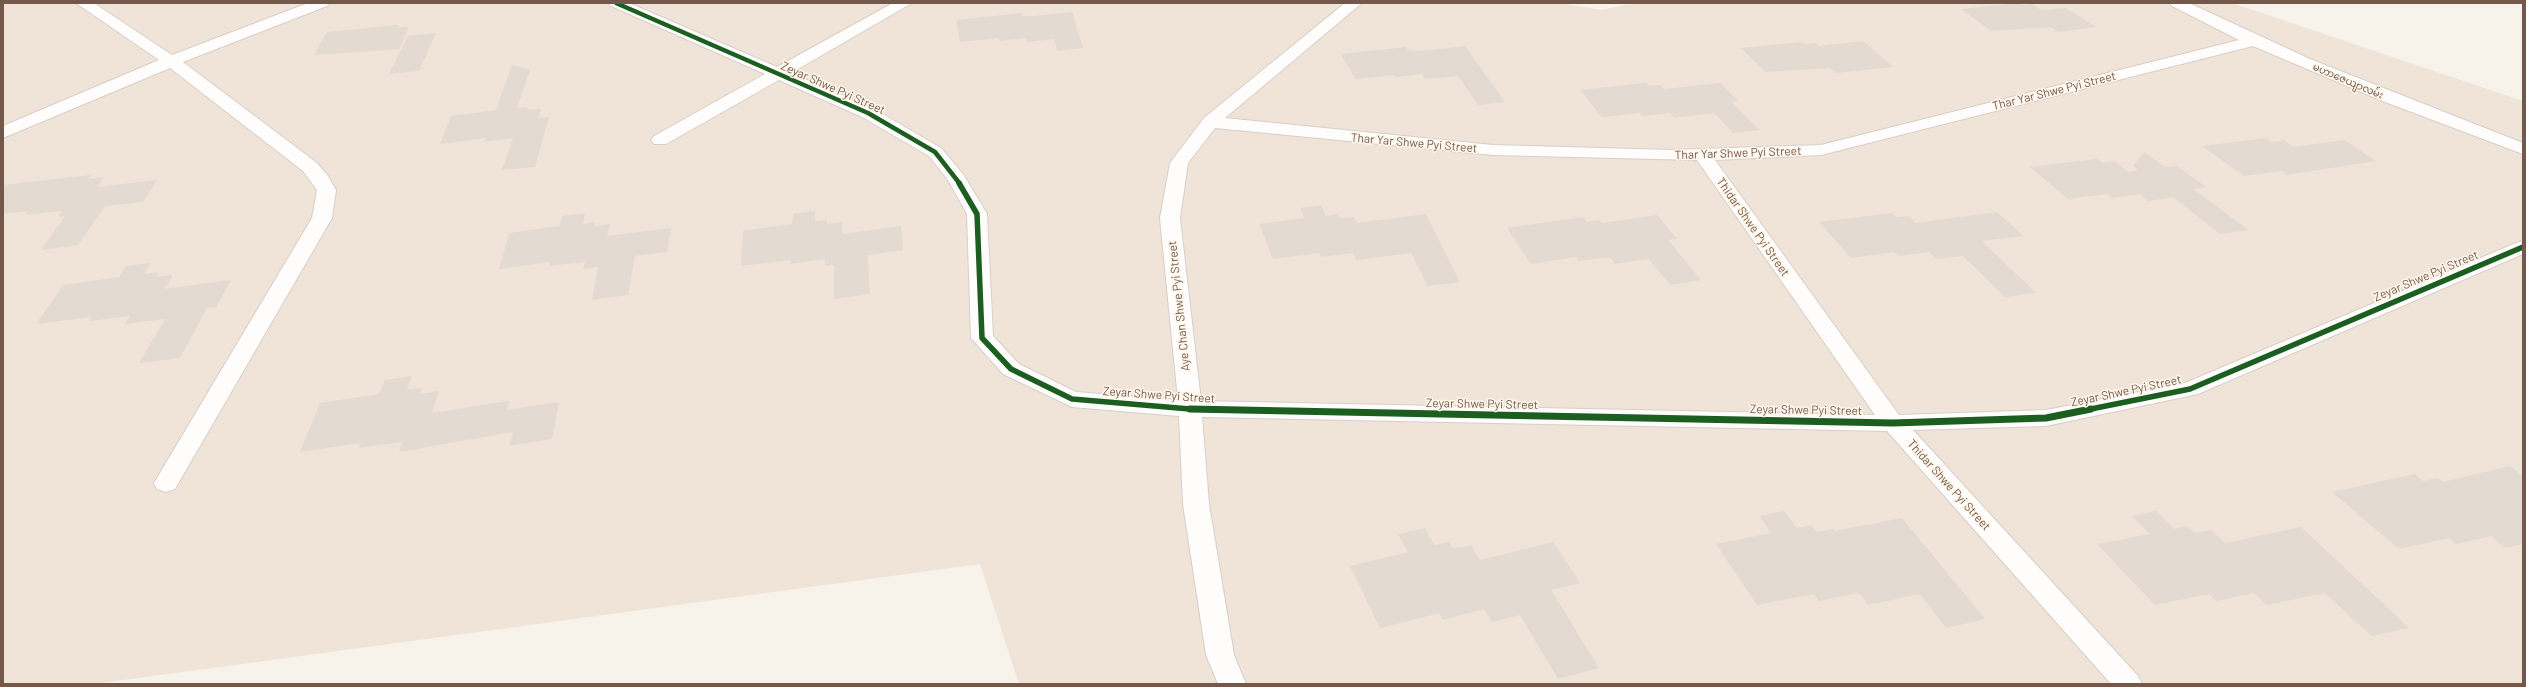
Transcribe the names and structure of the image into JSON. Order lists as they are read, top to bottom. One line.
{"streets":{"street":["မဟာဇေယျာလမ်း","Zeyar Shwe Pyi Street","Thar Yar Shwe Pyi Street","Thidar Shwe Pyi Street","Aye Chan Shwe Pyi Street"]},"crossings":[["မဟာဇေယျာလမ်း","Thar Yar Shwe Pyi Street"],["Zeyar Shwe Pyi Street","Thidar Shwe Pyi Street"],["Zeyar Shwe Pyi Street","Aye Chan Shwe Pyi Street"],["Thar Yar Shwe Pyi Street","Thidar Shwe Pyi Street"],["Thar Yar Shwe Pyi Street","Aye Chan Shwe Pyi Street"]]}
